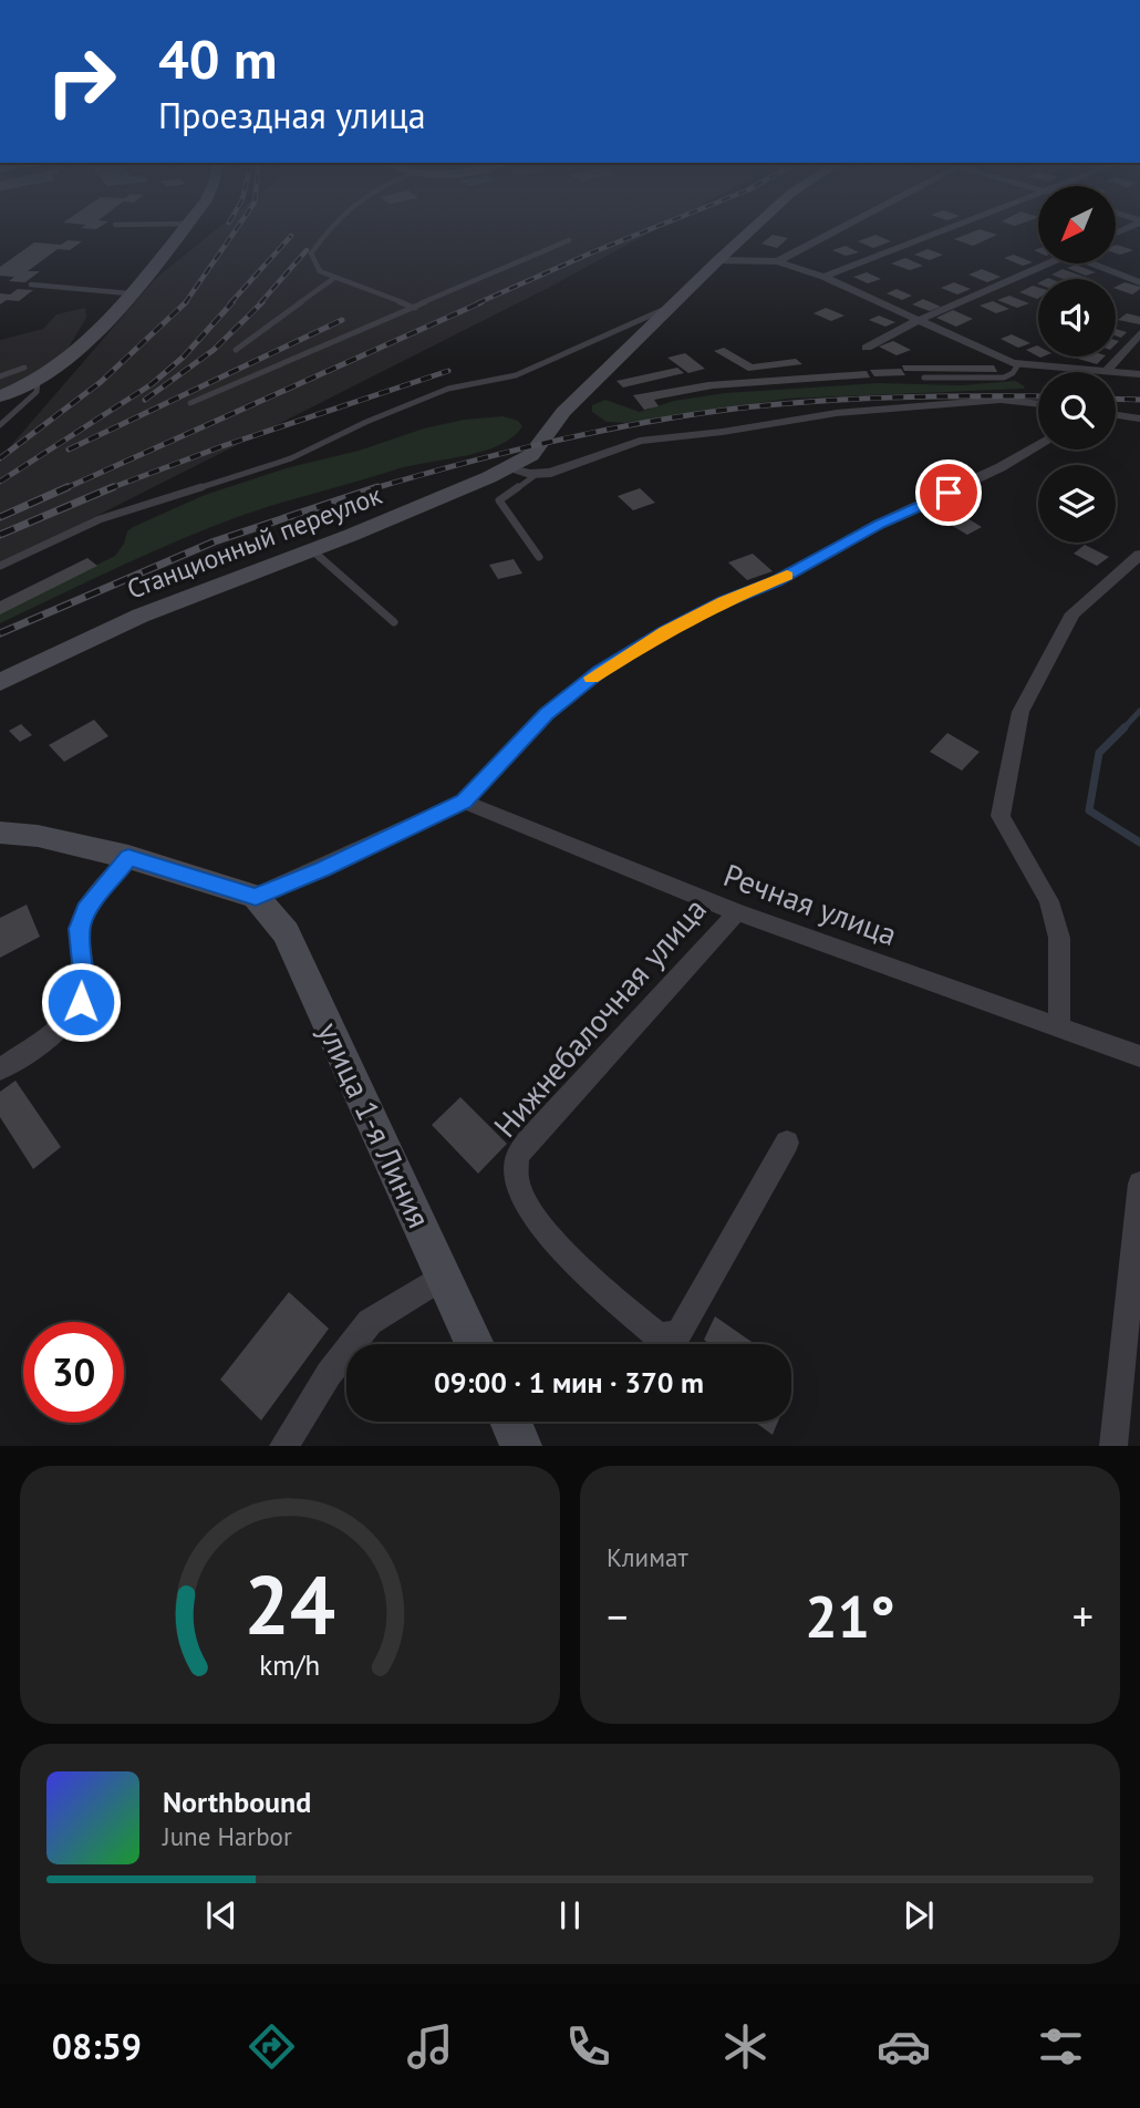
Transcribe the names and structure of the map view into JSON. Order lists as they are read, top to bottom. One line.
{"streets":{"main road":["Станционный переулок","улица 1-я Линия"],"street":["Речная улица","Нижнебалочная улица"]},"crossings":[["Речная улица","Нижнебалочная улица"]],"north":"bottom left","page":{"turn":["40 m","Проездная улица"],"limit":"30","trip":"09:00 · 1 мин · 370 m","tile":"Климат","heat":["−","21°","+"],"song":["Northbound","June Harbor"],"tabs":"08:59","gauge":["24","km/h"]}}
